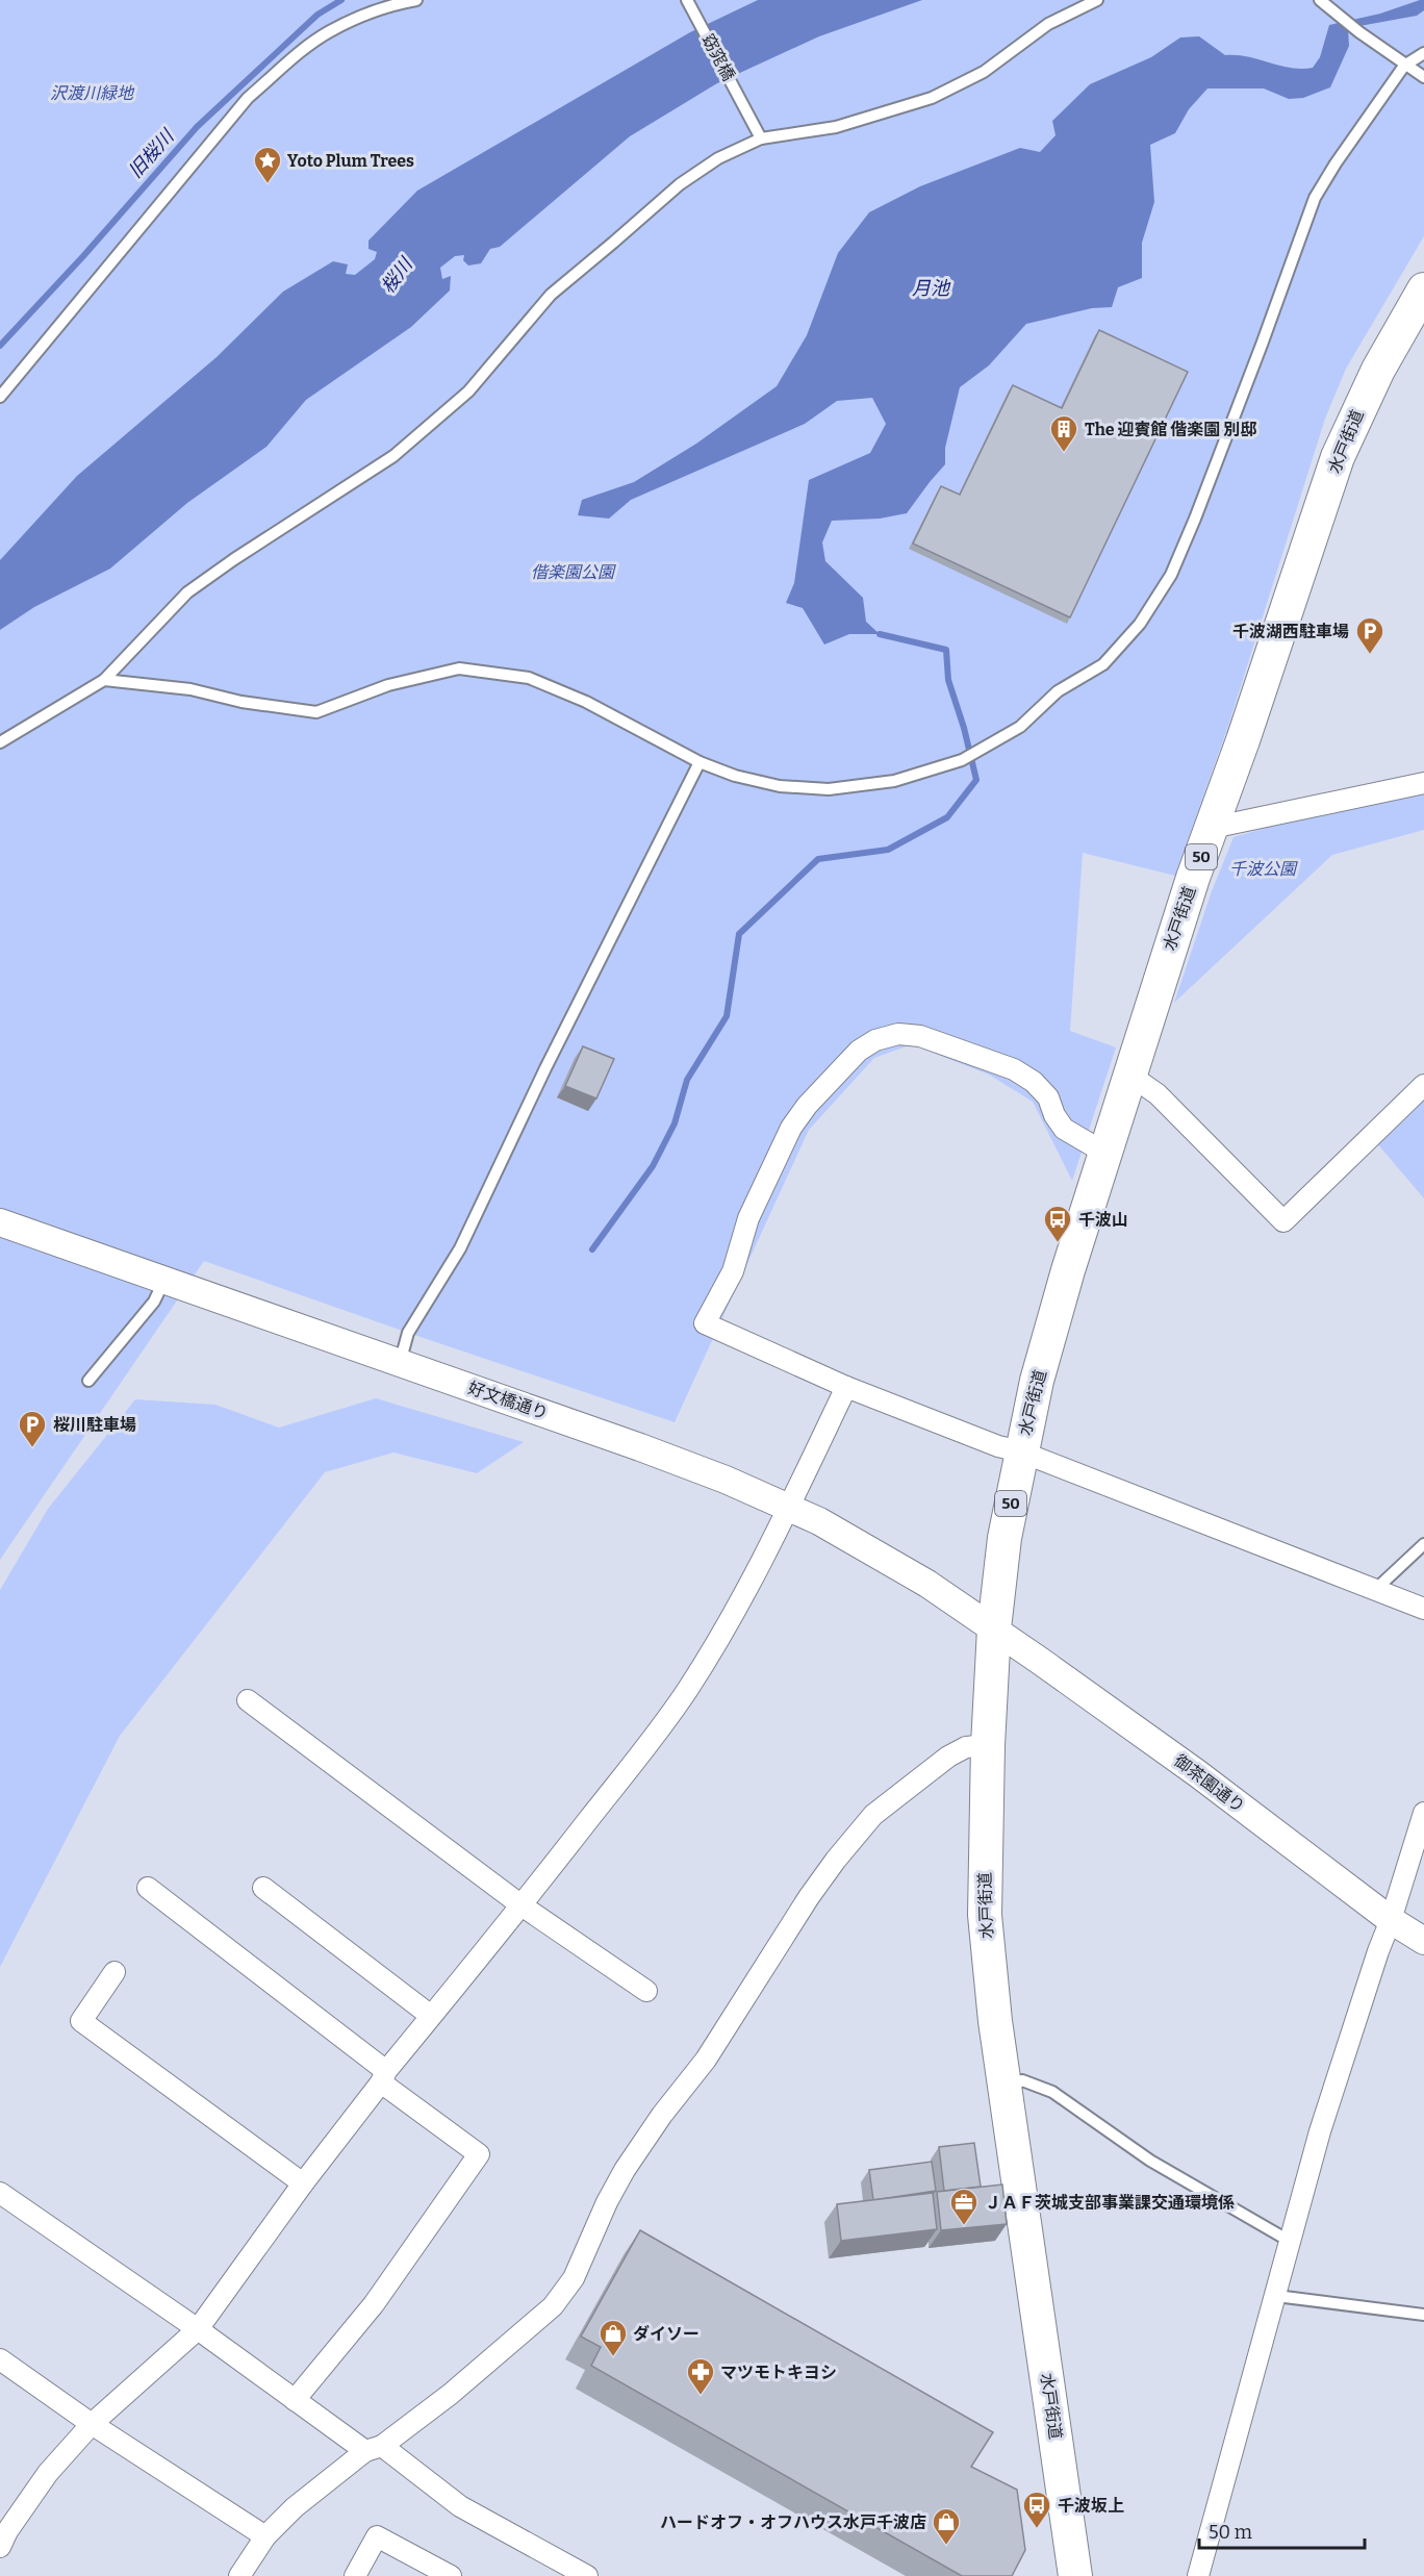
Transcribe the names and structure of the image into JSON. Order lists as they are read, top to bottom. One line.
{"streets":{"main road":["水戸街道","50"],"street":["好文橋通り","御茶園通り"],"lane":["窈窕橋"]},"crossings":[["水戸街道","好文橋通り"],["水戸街道","御茶園通り"],["好文橋通り","御茶園通り"]],"water":["旧桜川","桜川","月池"],"parks":["沢渡川緑地","偕楽園公園","千波公園"],"places":{"place":["Yoto Plum Trees"],"building":["The 迎賓館 偕楽園 別邸"],"parking":["千波湖西駐車場","桜川駐車場"],"bus stop":["千波山","千波坂上"],"office":["ＪＡＦ茨城支部事業課交通環境係"],"shop":["ダイソー","ハードオフ・オフハウス水戸千波店"],"pharmacy":["マツモトキヨシ"]},"scale_bar":"50 m"}
